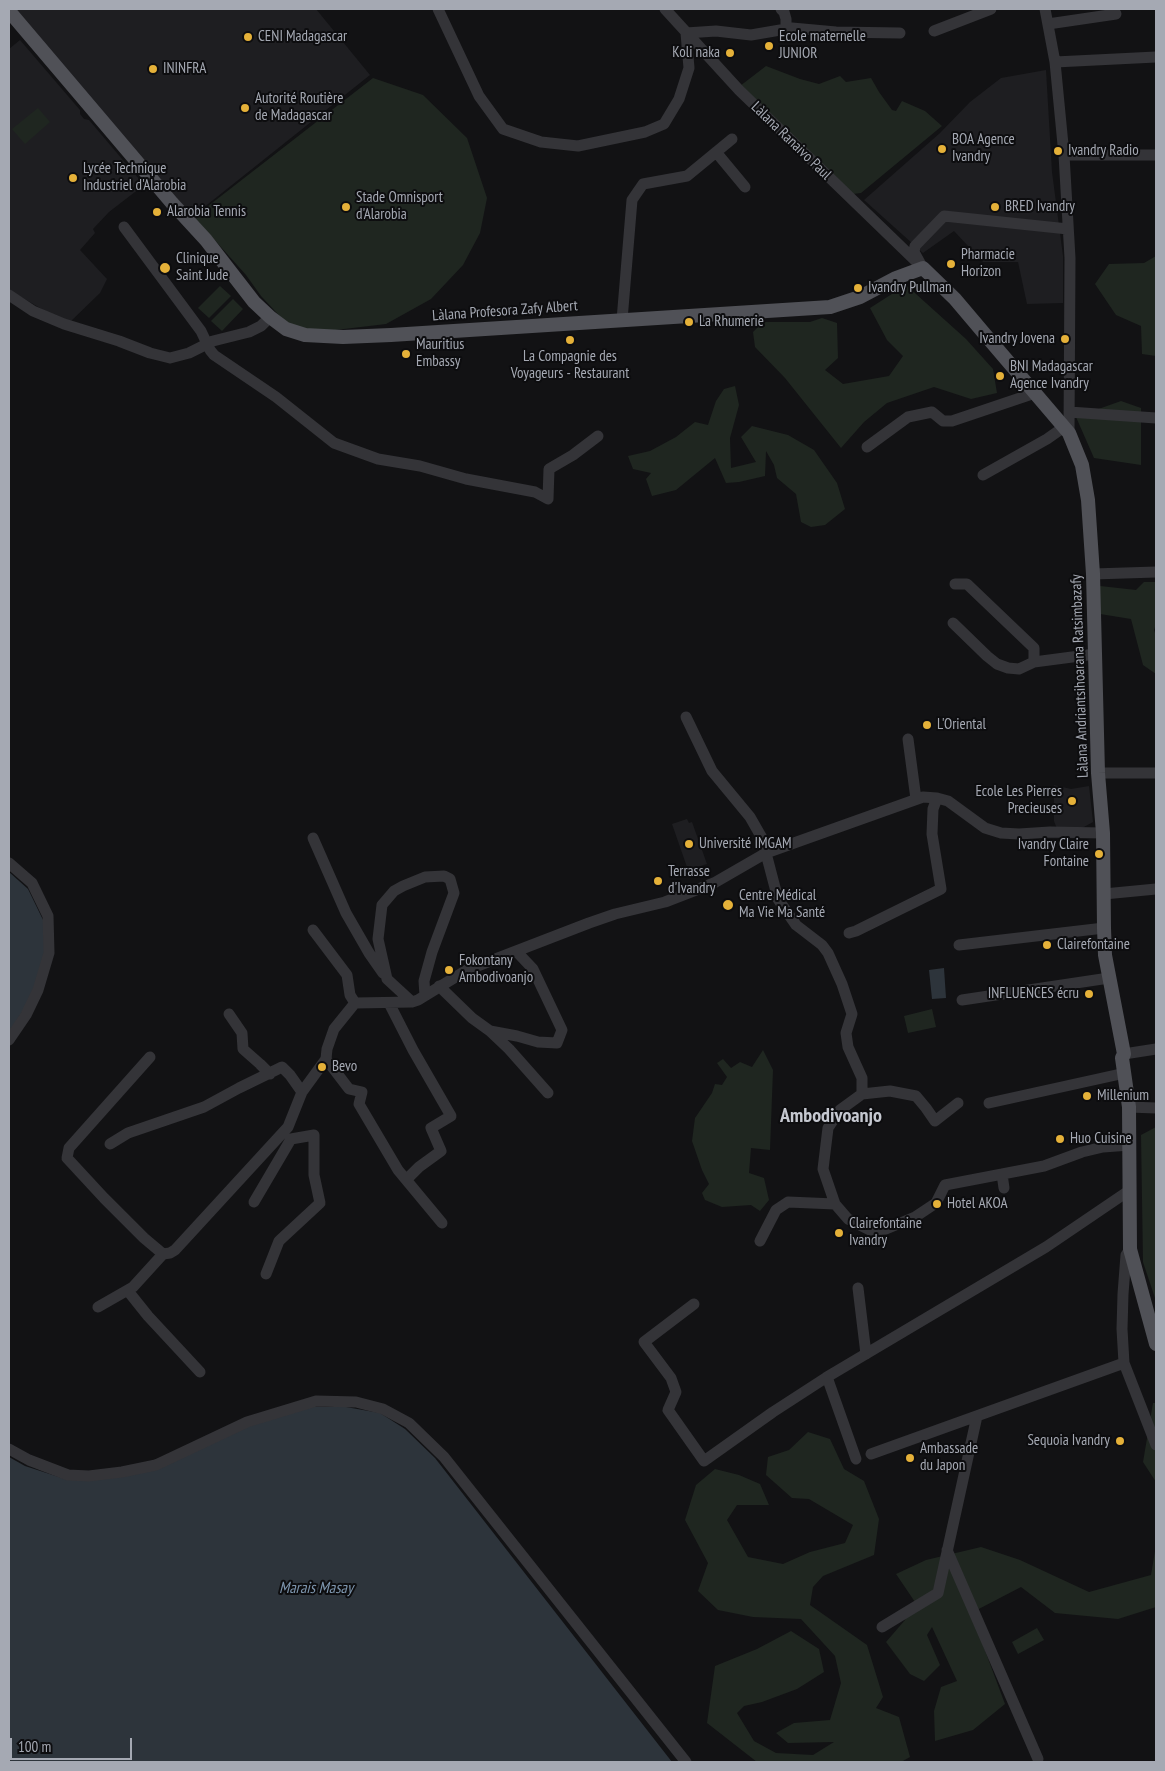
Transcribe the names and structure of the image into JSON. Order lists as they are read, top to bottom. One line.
{"streets":{"main road":["Làlana Profesora Zafy Albert","Làlana Andriantsihoarana Ratsimbazafy"],"street":["Làlana Ranaivo Paul"]},"crossings":[["Làlana Ranaivo Paul","Làlana Profesora Zafy Albert"],["Làlana Ranaivo Paul","Làlana Andriantsihoarana Ratsimbazafy"],["Làlana Profesora Zafy Albert","Làlana Andriantsihoarana Ratsimbazafy"]],"districts":["Ambodivoanjo"],"water":["Marais Masay"],"places":["CENI Madagascar","Ecole maternelle JUNIOR","Koli naka","ININFRA","Autorité Routière de Madagascar","BOA Agence Ivandry","Ivandry Radio","Lycée Technique Industriel d'Alarobia","Stade Omnisport d'Alarobia","BRED Ivandry","Alarobia Tennis","Pharmacie Horizon","Clinique Saint Jude","Ivandry Pullman","La Rhumerie","Ivandry Jovena","La Compagnie des Voyageurs - Restaurant","Mauritius Embassy","BNI Madagascar Agence Ivandry","L'Oriental","Ecole Les Pierres Precieuses","Université IMGAM","Ivandry Claire Fontaine","Terrasse d'Ivandry","Centre Médical Ma Vie Ma Santé","Clairefontaine","Fokontany Ambodivoanjo","INFLUENCES écru","Bevo","Millenium","Huo Cuisine","Hotel AKOA","Clairefontaine Ivandry","Sequoia Ivandry","Ambassade du Japon"],"scale_bar":"100 m"}
